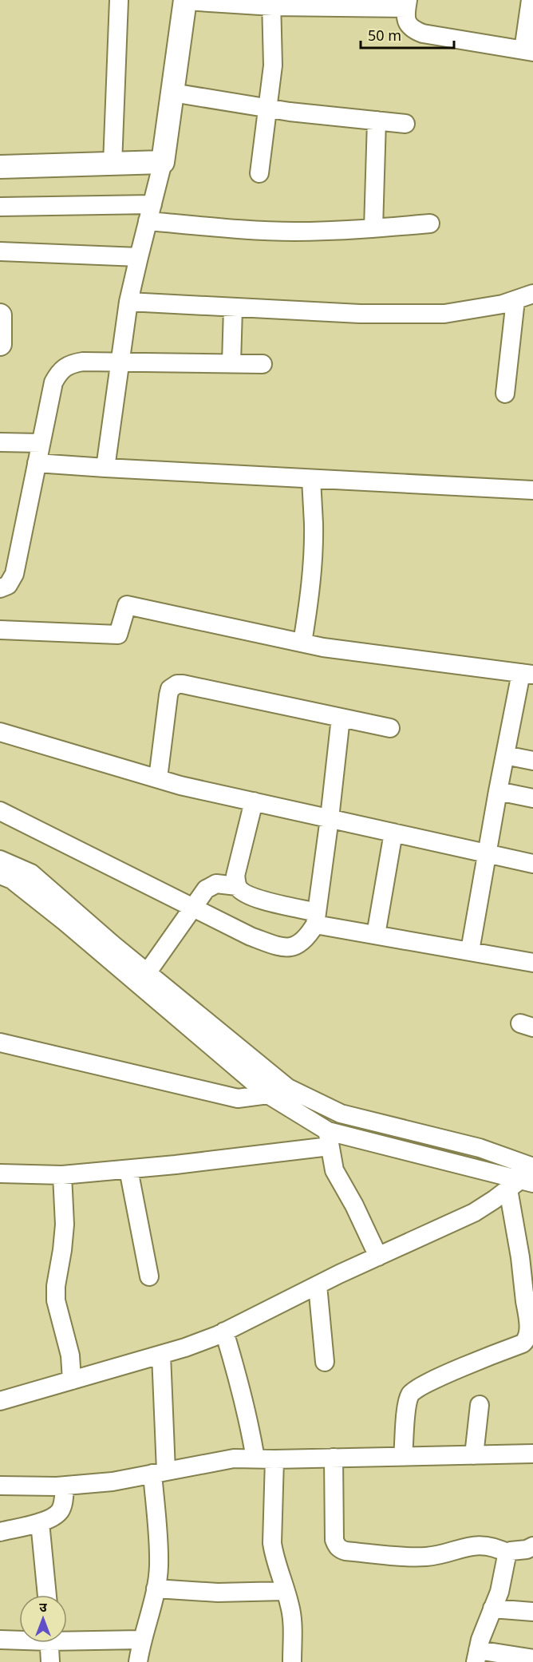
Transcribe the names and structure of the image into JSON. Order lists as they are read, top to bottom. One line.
{"scale_bar":"50 m","north":"top"}
